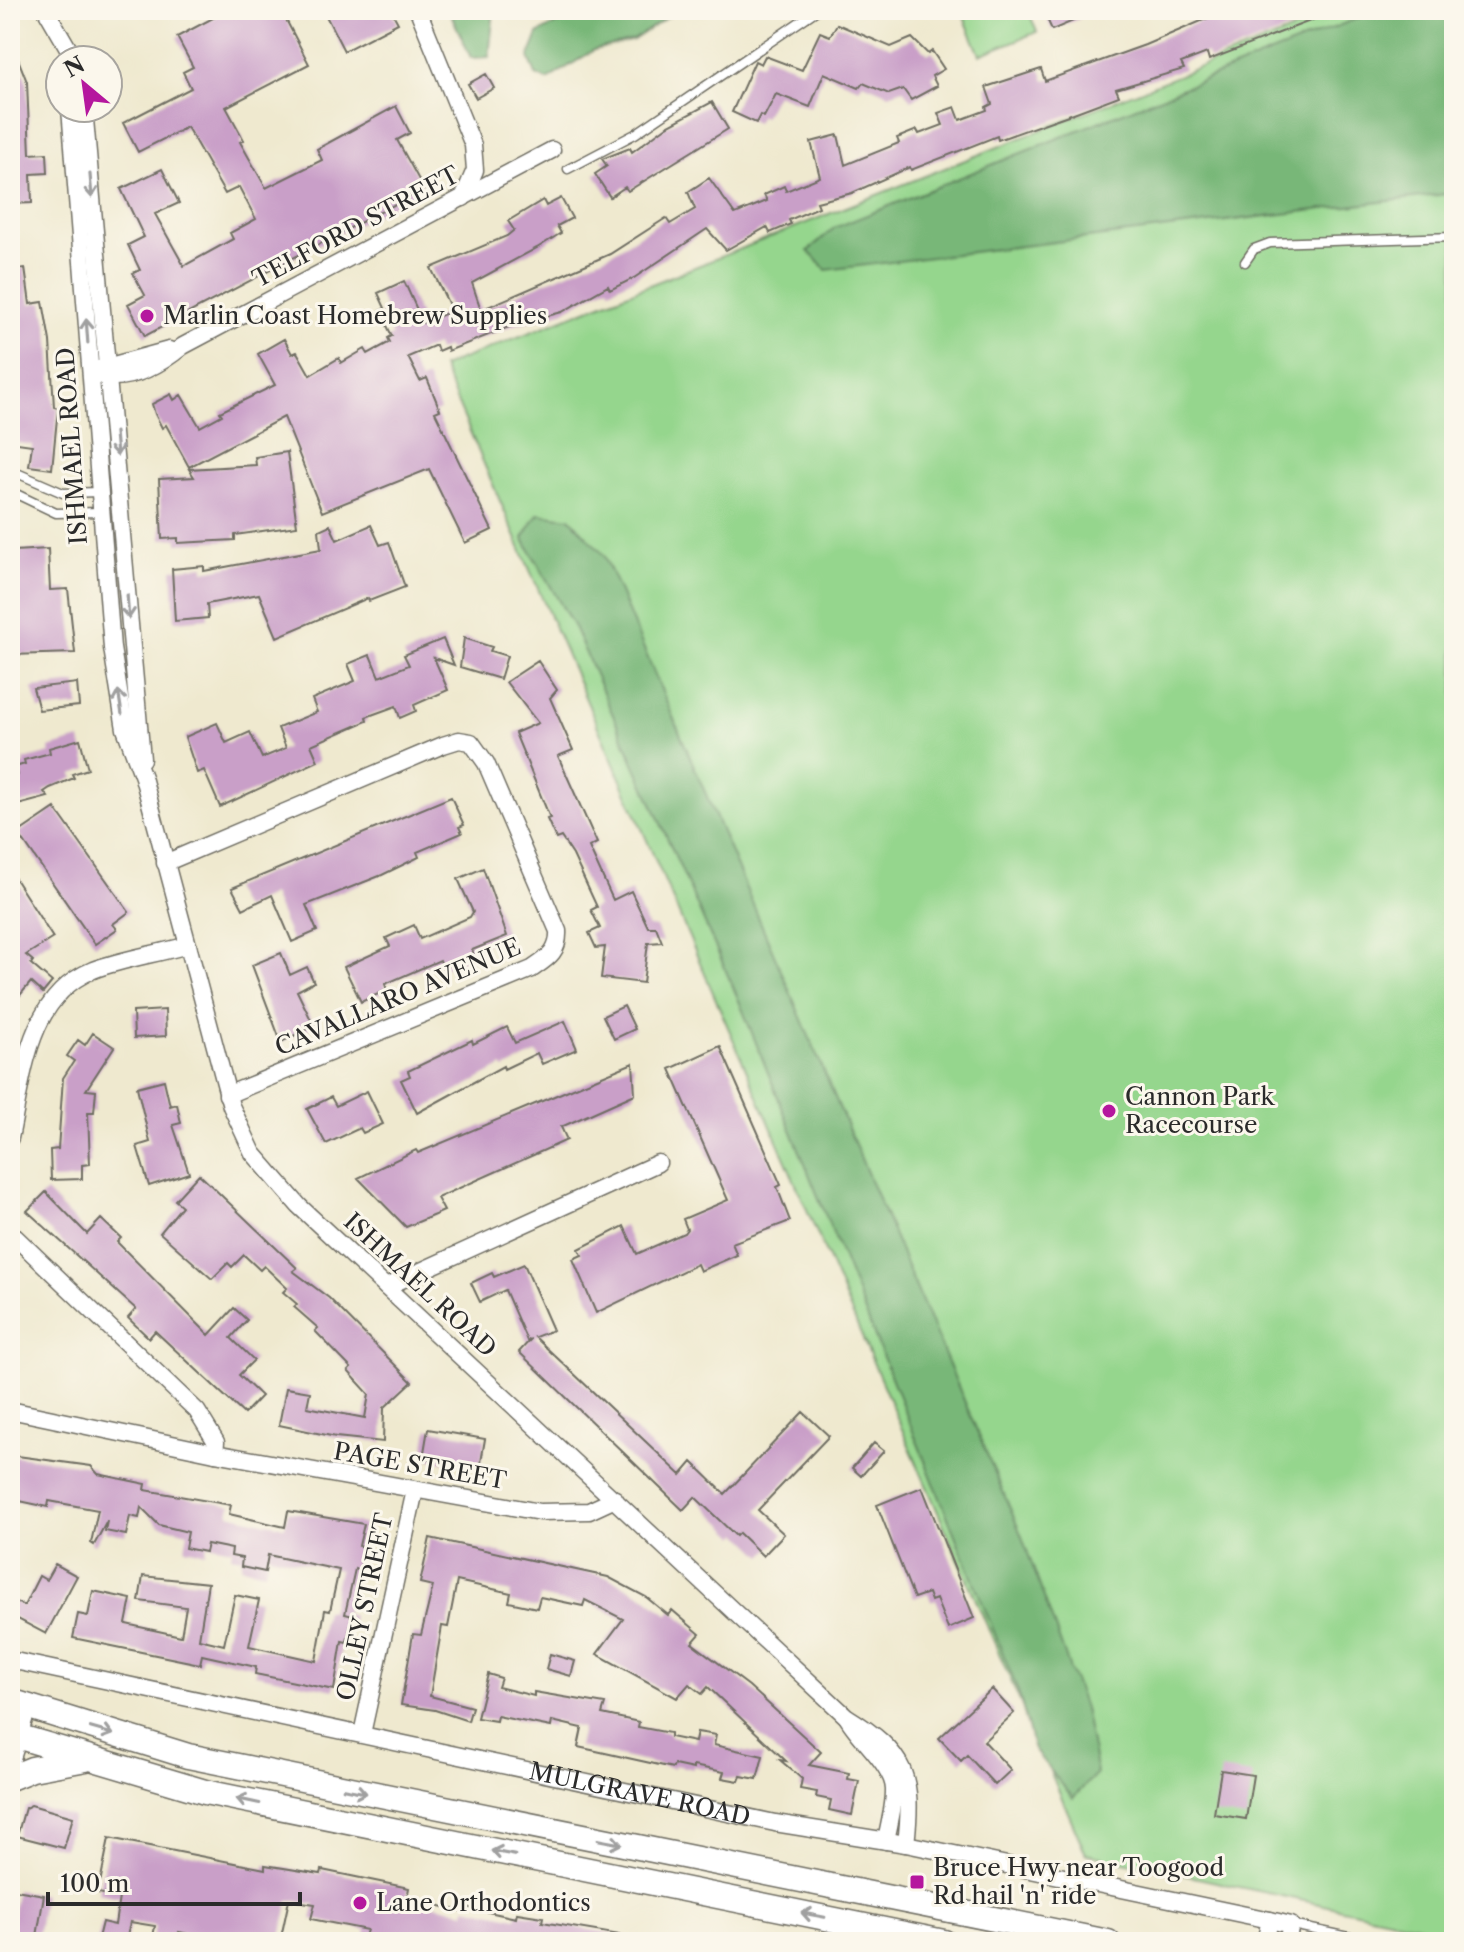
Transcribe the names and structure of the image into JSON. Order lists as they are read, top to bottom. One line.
{"streets":{"street":["TELFORD STREET","ISHMAEL ROAD","CAVALLARO AVENUE","PAGE STREET","OLLEY STREET","MULGRAVE ROAD"]},"crossings":[["TELFORD STREET","ISHMAEL ROAD"],["ISHMAEL ROAD","CAVALLARO AVENUE"],["ISHMAEL ROAD","PAGE STREET"],["ISHMAEL ROAD","MULGRAVE ROAD"],["PAGE STREET","OLLEY STREET"],["OLLEY STREET","MULGRAVE ROAD"]],"places":{"other":["Marlin Coast Homebrew Supplies","Cannon Park Racecourse","Lane Orthodontics"],"transit":["Bruce Hwy near Toogood Rd hail 'n' ride"]},"scale_bar":"100 m","north":"top left"}
